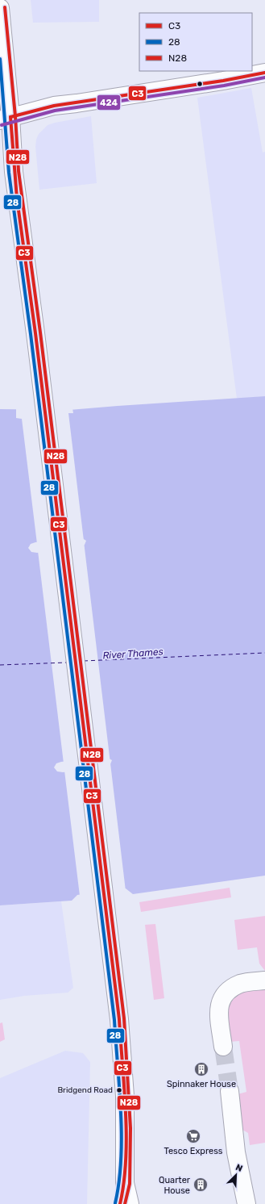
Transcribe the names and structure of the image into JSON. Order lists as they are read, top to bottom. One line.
{"water":["River Thames"],"places":{"building":["Spinnaker House","Quarter House"],"other":["Bridgend Road"],"supermarket":["Tesco Express"]},"lines":["transit line N28","transit line 28","transit line C3","transit line 424"],"legend":["C3","28","N28"],"north":"top right"}
